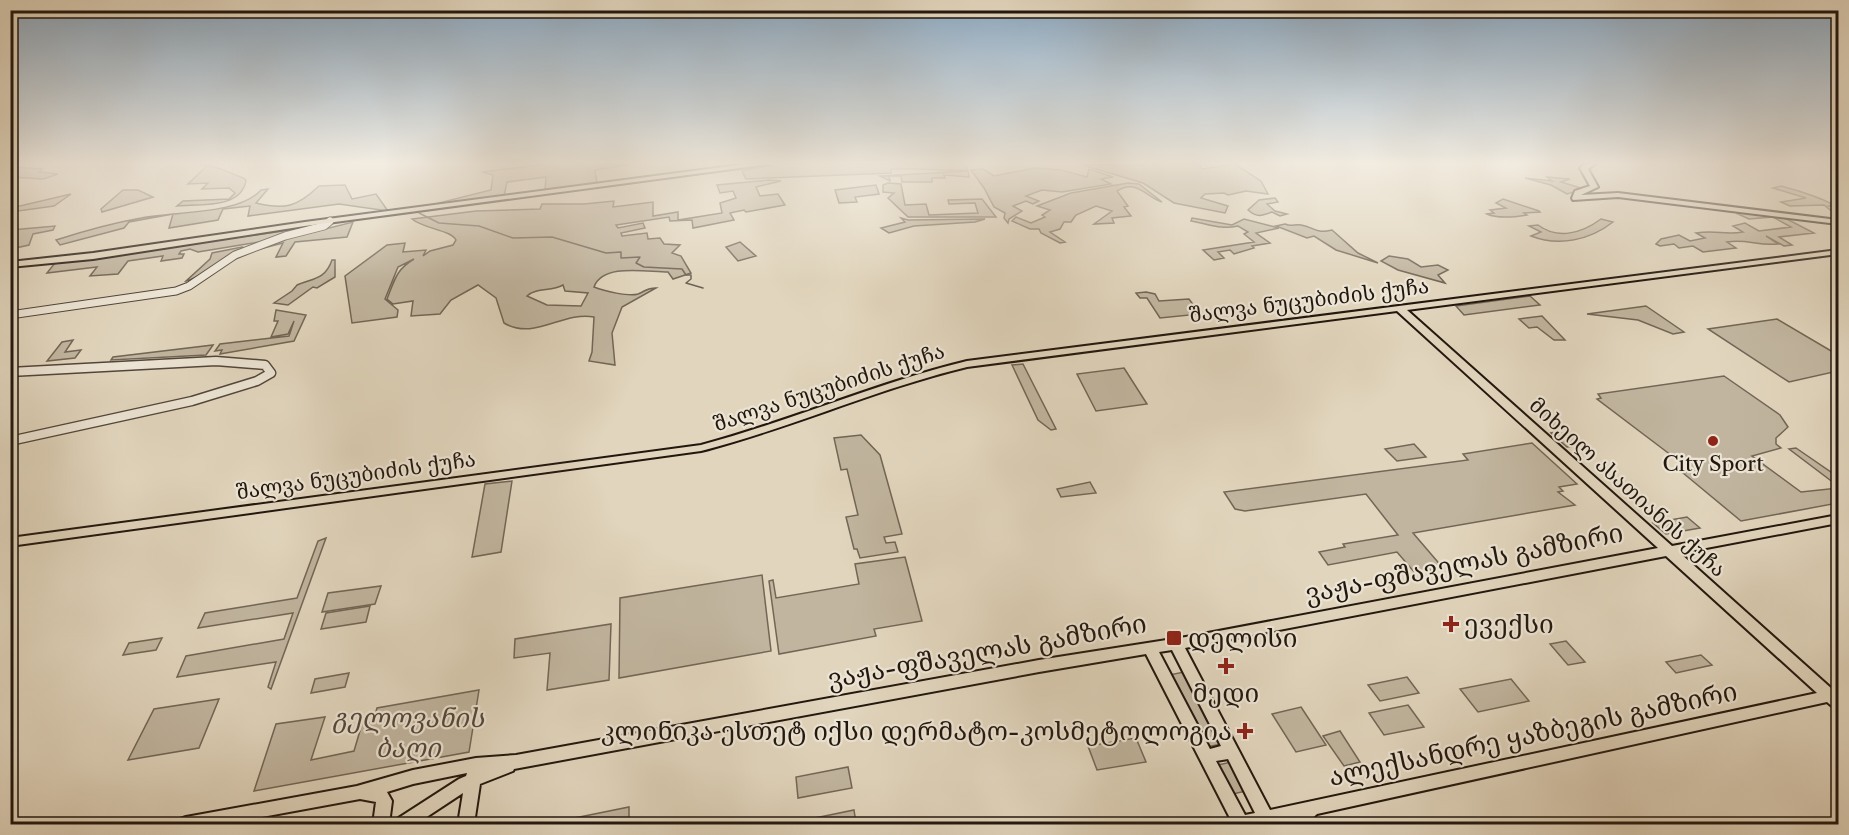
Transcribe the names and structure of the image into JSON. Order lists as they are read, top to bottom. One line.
{"streets":{"main road":["შალვა ნუცუბიძის ქუჩა","მიხეილ ასათიანის ქუჩა","ვაჟა-ფშაველას გამზირი","ალექსანდრე ყაზბეგის გამზირი"]},"crossings":[["შალვა ნუცუბიძის ქუჩა","მიხეილ ასათიანის ქუჩა"],["მიხეილ ასათიანის ქუჩა","ვაჟა-ფშაველას გამზირი"],["მიხეილ ასათიანის ქუჩა","ალექსანდრე ყაზბეგის გამზირი"]],"parks":["გელოვანის ბაღი"],"places":{"other":["City Sport"],"health":["ევექსი","მედი","კლინიკა ესთეტ იქსი დერმატო-კოსმეტოლოგია"],"transit":["დელისი"]}}
